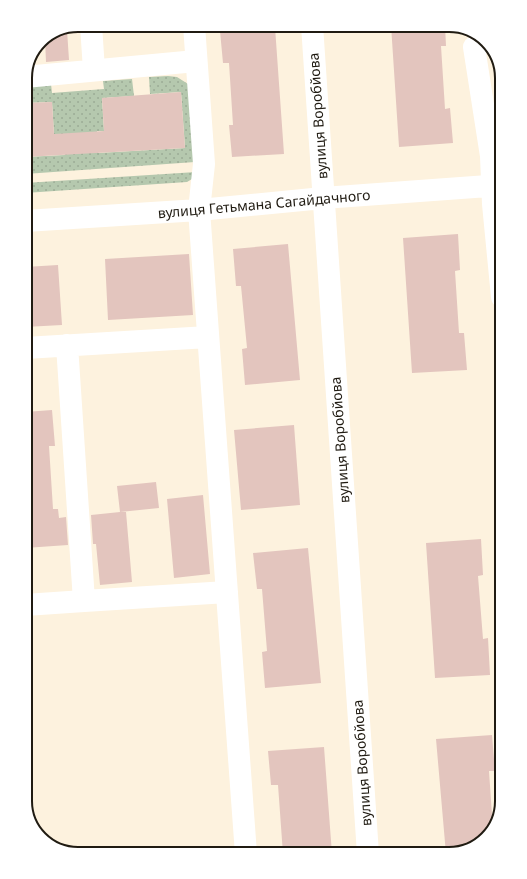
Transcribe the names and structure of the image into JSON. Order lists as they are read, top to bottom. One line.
{"streets":{"street":["вулиця Воробйова","вулиця Гетьмана Сагайдачного"]},"crossings":[["вулиця Воробйова","вулиця Гетьмана Сагайдачного"]]}
